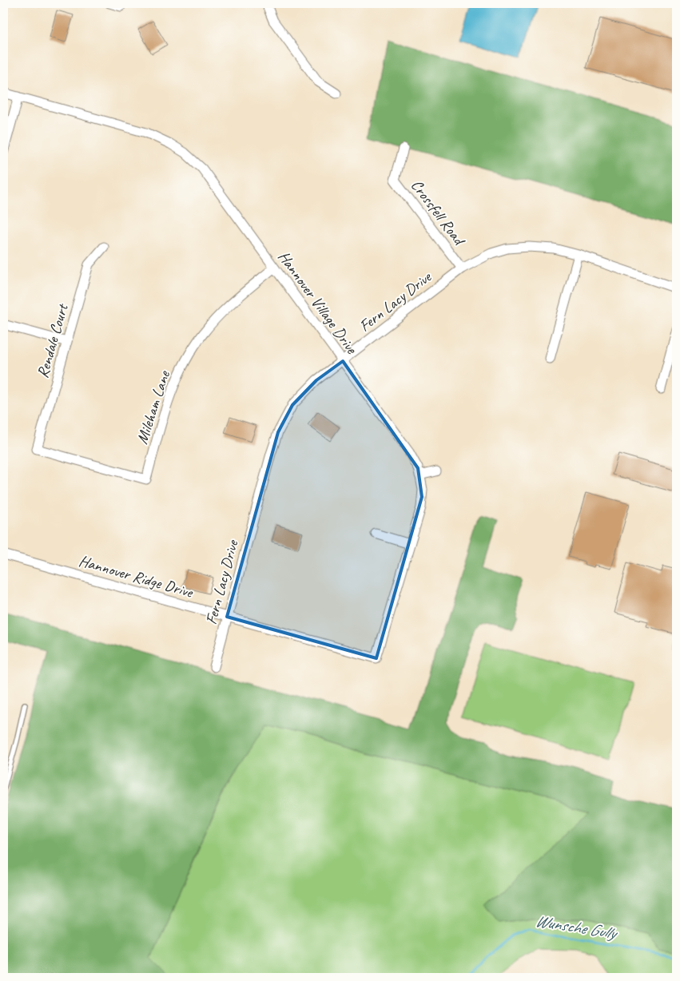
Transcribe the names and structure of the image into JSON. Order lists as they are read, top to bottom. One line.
{"streets":{"street":["Crossfell Road","Fern Lacy Drive","Hannover Village Drive","Rendale Court","Mileham Lane","Hannover Ridge Drive"]},"crossings":[["Crossfell Road","Fern Lacy Drive"],["Fern Lacy Drive","Hannover Village Drive"],["Fern Lacy Drive","Hannover Ridge Drive"],["Hannover Village Drive","Mileham Lane"],["Hannover Village Drive","Hannover Ridge Drive"],["Rendale Court","Mileham Lane"]],"water":["Wunsche Gully"]}
